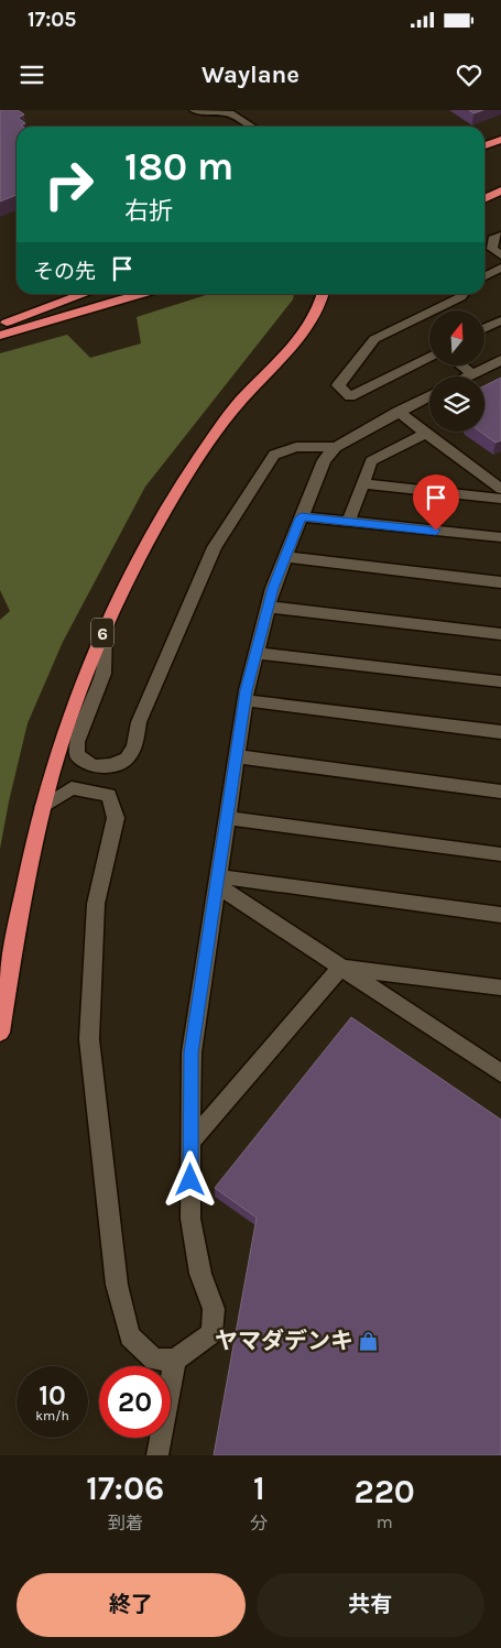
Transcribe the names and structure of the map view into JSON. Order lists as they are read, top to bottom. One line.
{"streets":{"highway":["6"]},"places":{"shop":["ヤマダデンキ"]},"north":"top","page":{"status":"17:05","header":"Waylane","turn":["180 m","右折"],"then":"その先","speed":"10 km/h","limit":"20","eta":["17:06","到着","1","分","220","m"],"buttons":["終了","共有"]}}
